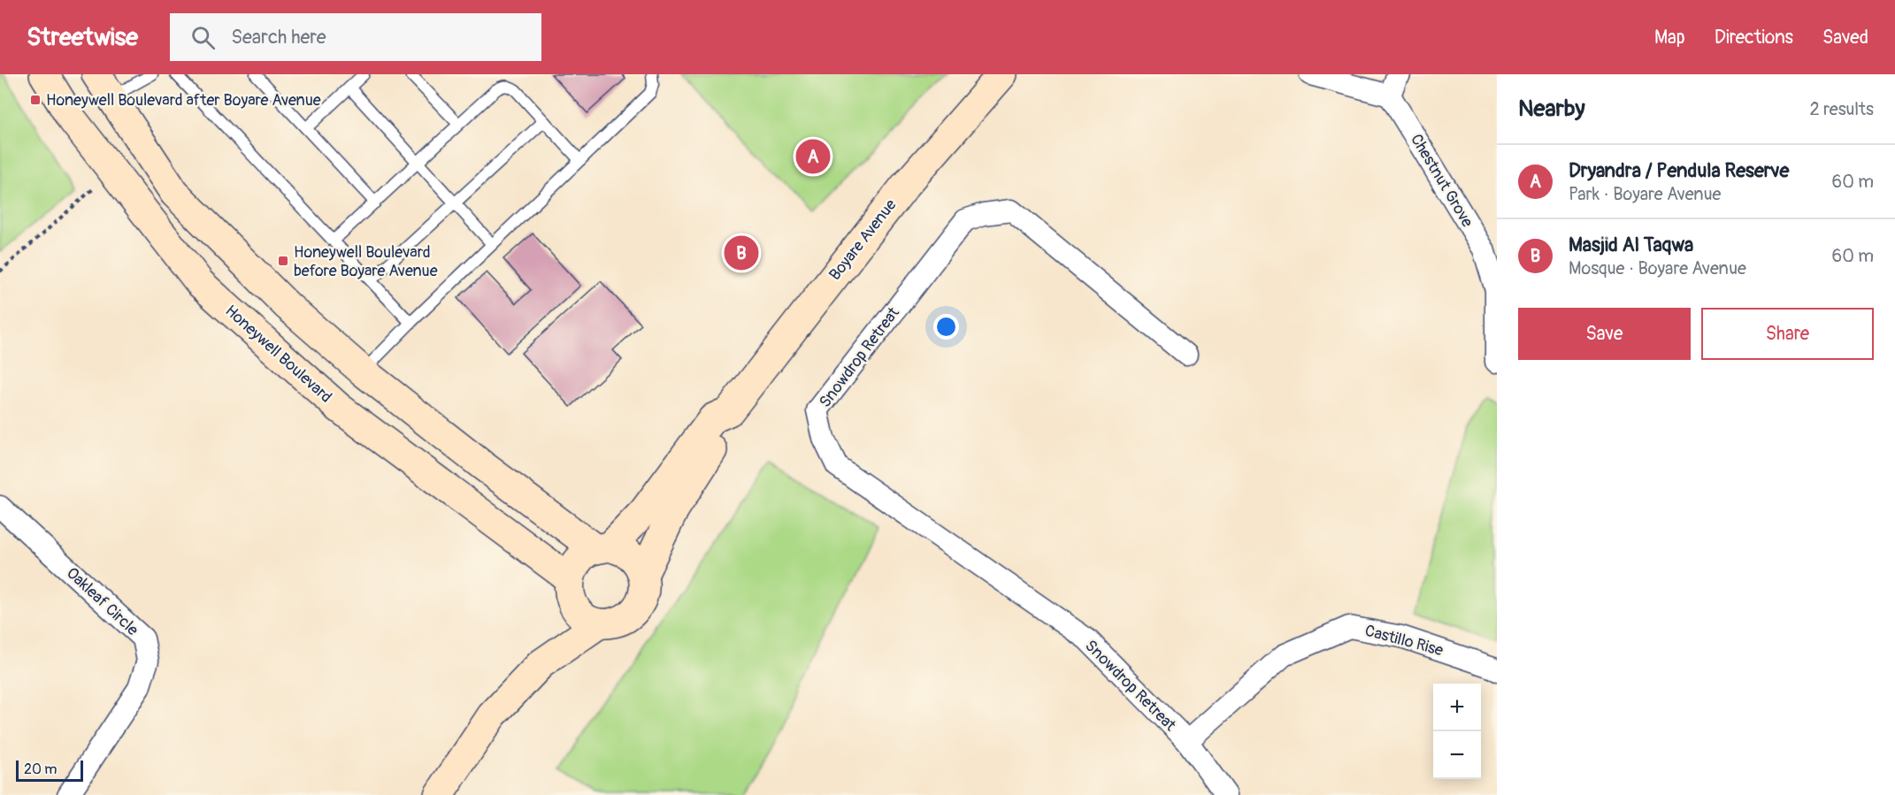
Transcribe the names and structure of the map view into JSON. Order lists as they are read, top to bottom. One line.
{"streets":{"street":["Chestnut Grove","Boyare Avenue","Honeywell Boulevard","Snowdrop Retreat","Oakleaf Circle","Castillo Rise"]},"crossings":[["Boyare Avenue","Honeywell Boulevard"],["Snowdrop Retreat","Castillo Rise"]],"places":{"transit":["Honeywell Boulevard after Boyare Avenue","Honeywell Boulevard before Boyare Avenue"]},"scale_bar":"20 m","page":{"header":"Streetwise","search":"Search here","nav":["Map","Directions","Saved"],"heading":["Nearby","2 results"],"pins":["A","B"],"list":[{"mark":"A","name":"Dryandra / Pendula Reserve","note":"Park · Boyare Avenue","value":"60 m"},{"mark":"B","name":"Masjid Al Taqwa","note":"Mosque · Boyare Avenue","value":"60 m"}],"buttons":["Save","Share"],"map_buttons":["+","−"],"scale":"20 m"}}
